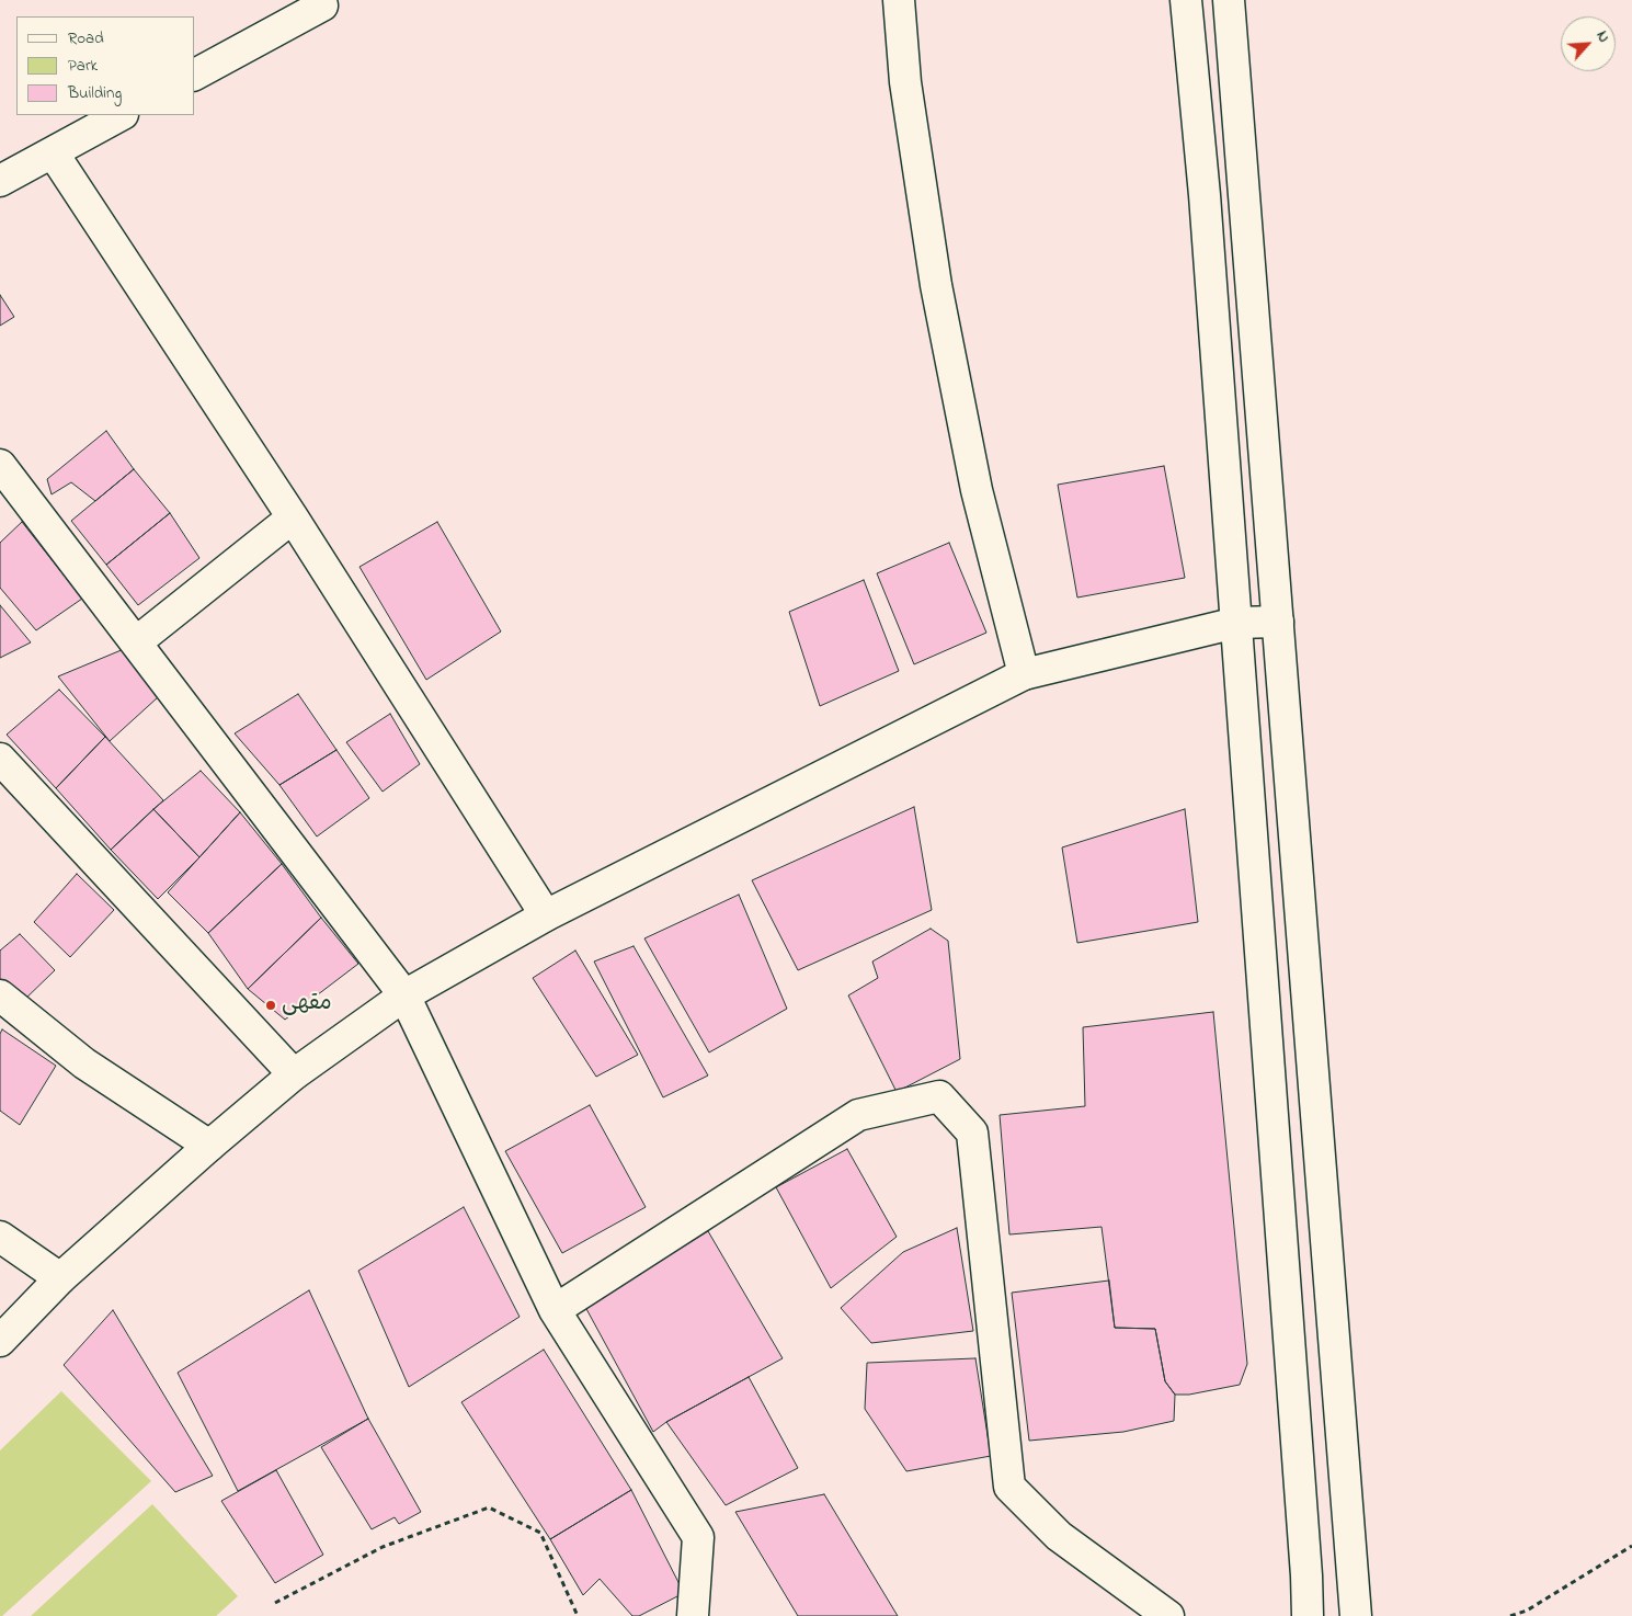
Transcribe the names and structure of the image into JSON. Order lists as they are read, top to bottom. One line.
{"places":["مقهى"],"legend":["Road","Park","Building"],"north":"top right"}
